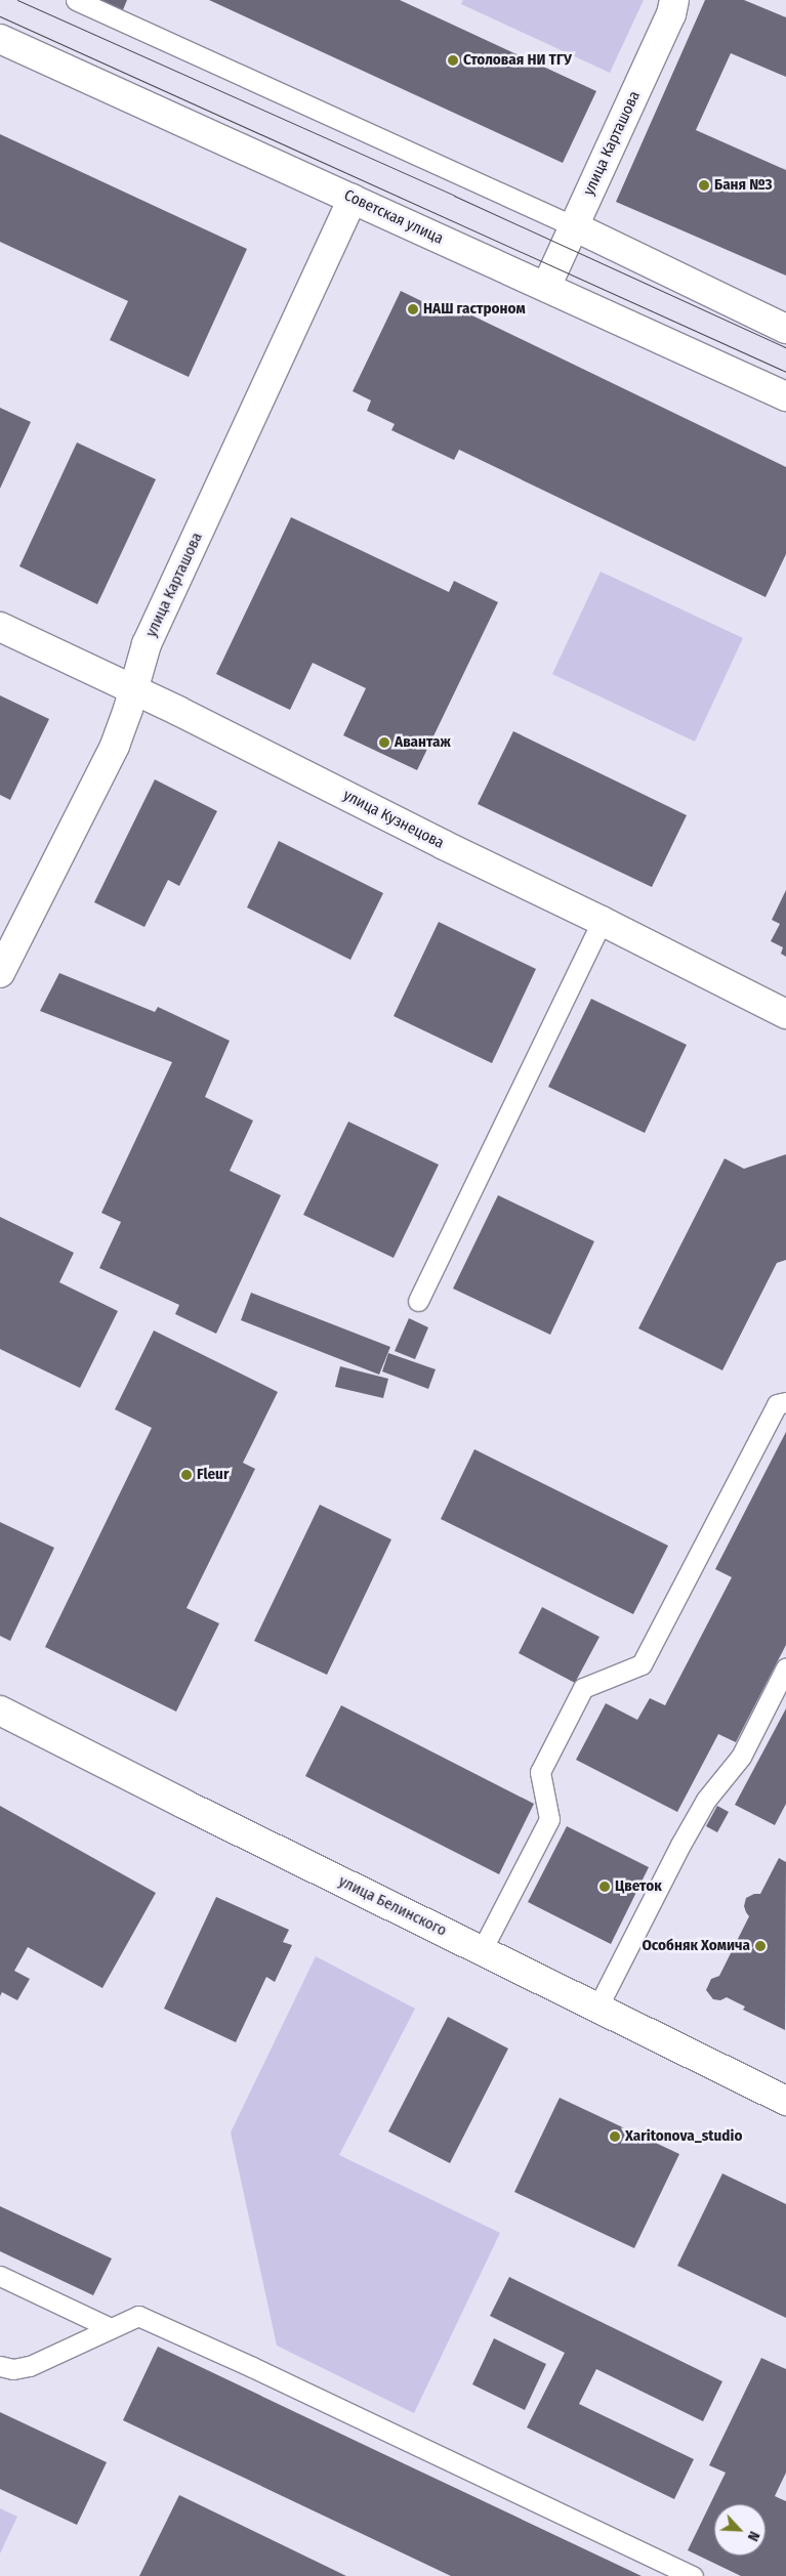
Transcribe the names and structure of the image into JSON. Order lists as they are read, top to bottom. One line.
{"streets":{"street":["улица Карташова","Советская улица","улица Кузнецова","улица Белинского"]},"crossings":[["улица Карташова","Советская улица"],["улица Карташова","улица Кузнецова"]],"places":["Столовая НИ ТГУ","Баня №3","НАШ гастроном","Авантаж","Fleur","Цветок","Особняк Хомича","Xaritonova_studio"],"north":"bottom right"}
